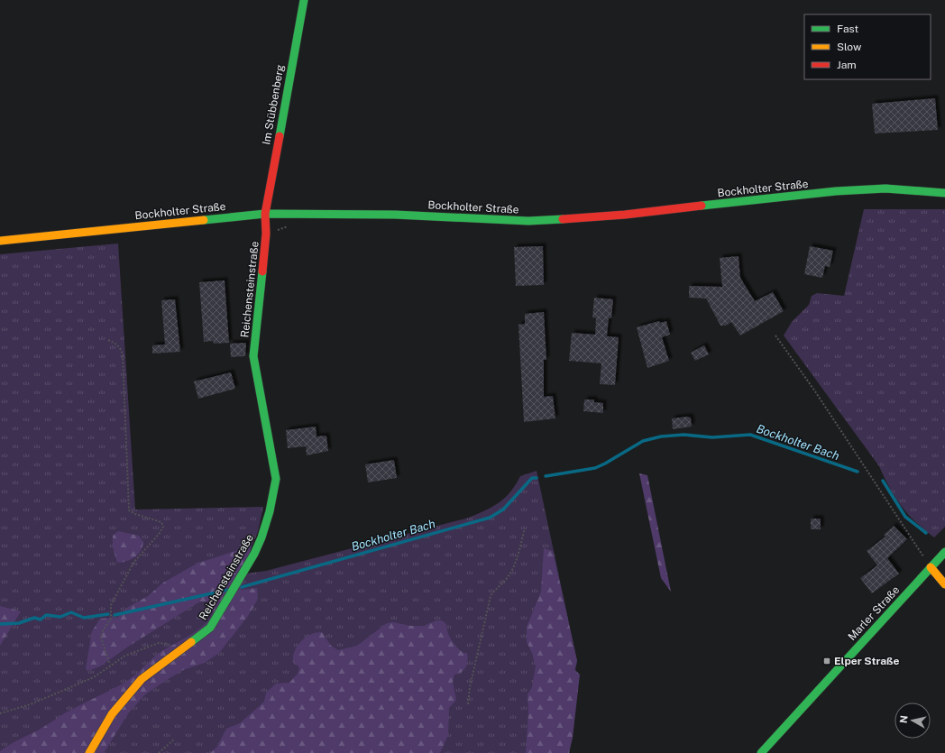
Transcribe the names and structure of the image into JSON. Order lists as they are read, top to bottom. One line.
{"streets":{"street":["Im Stübbenberg","Bockholter Straße","Reichensteinstraße","Marler Straße"]},"crossings":[["Im Stübbenberg","Bockholter Straße"],["Im Stübbenberg","Reichensteinstraße"],["Bockholter Straße","Reichensteinstraße"]],"water":["Bockholter Bach"],"places":{"transit":["Elper Straße"]},"legend":["Fast","Slow","Jam"],"north":"left"}
